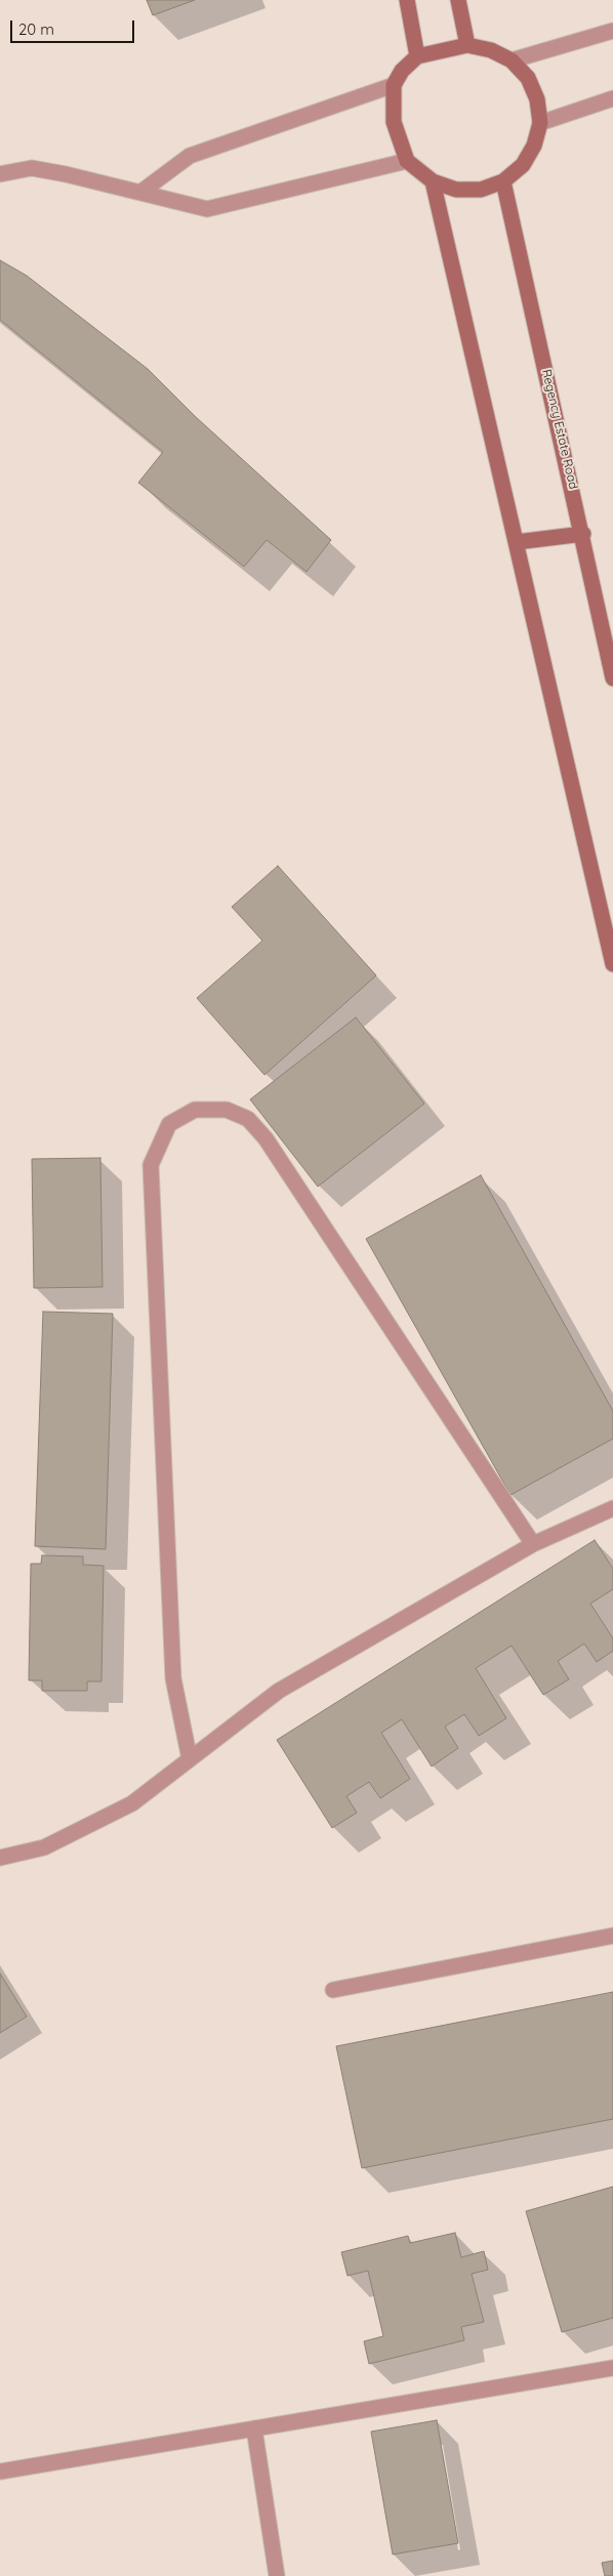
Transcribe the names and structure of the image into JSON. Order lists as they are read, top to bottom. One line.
{"streets":{"street":["Regency Estate Road"]},"scale_bar":"20 m"}
